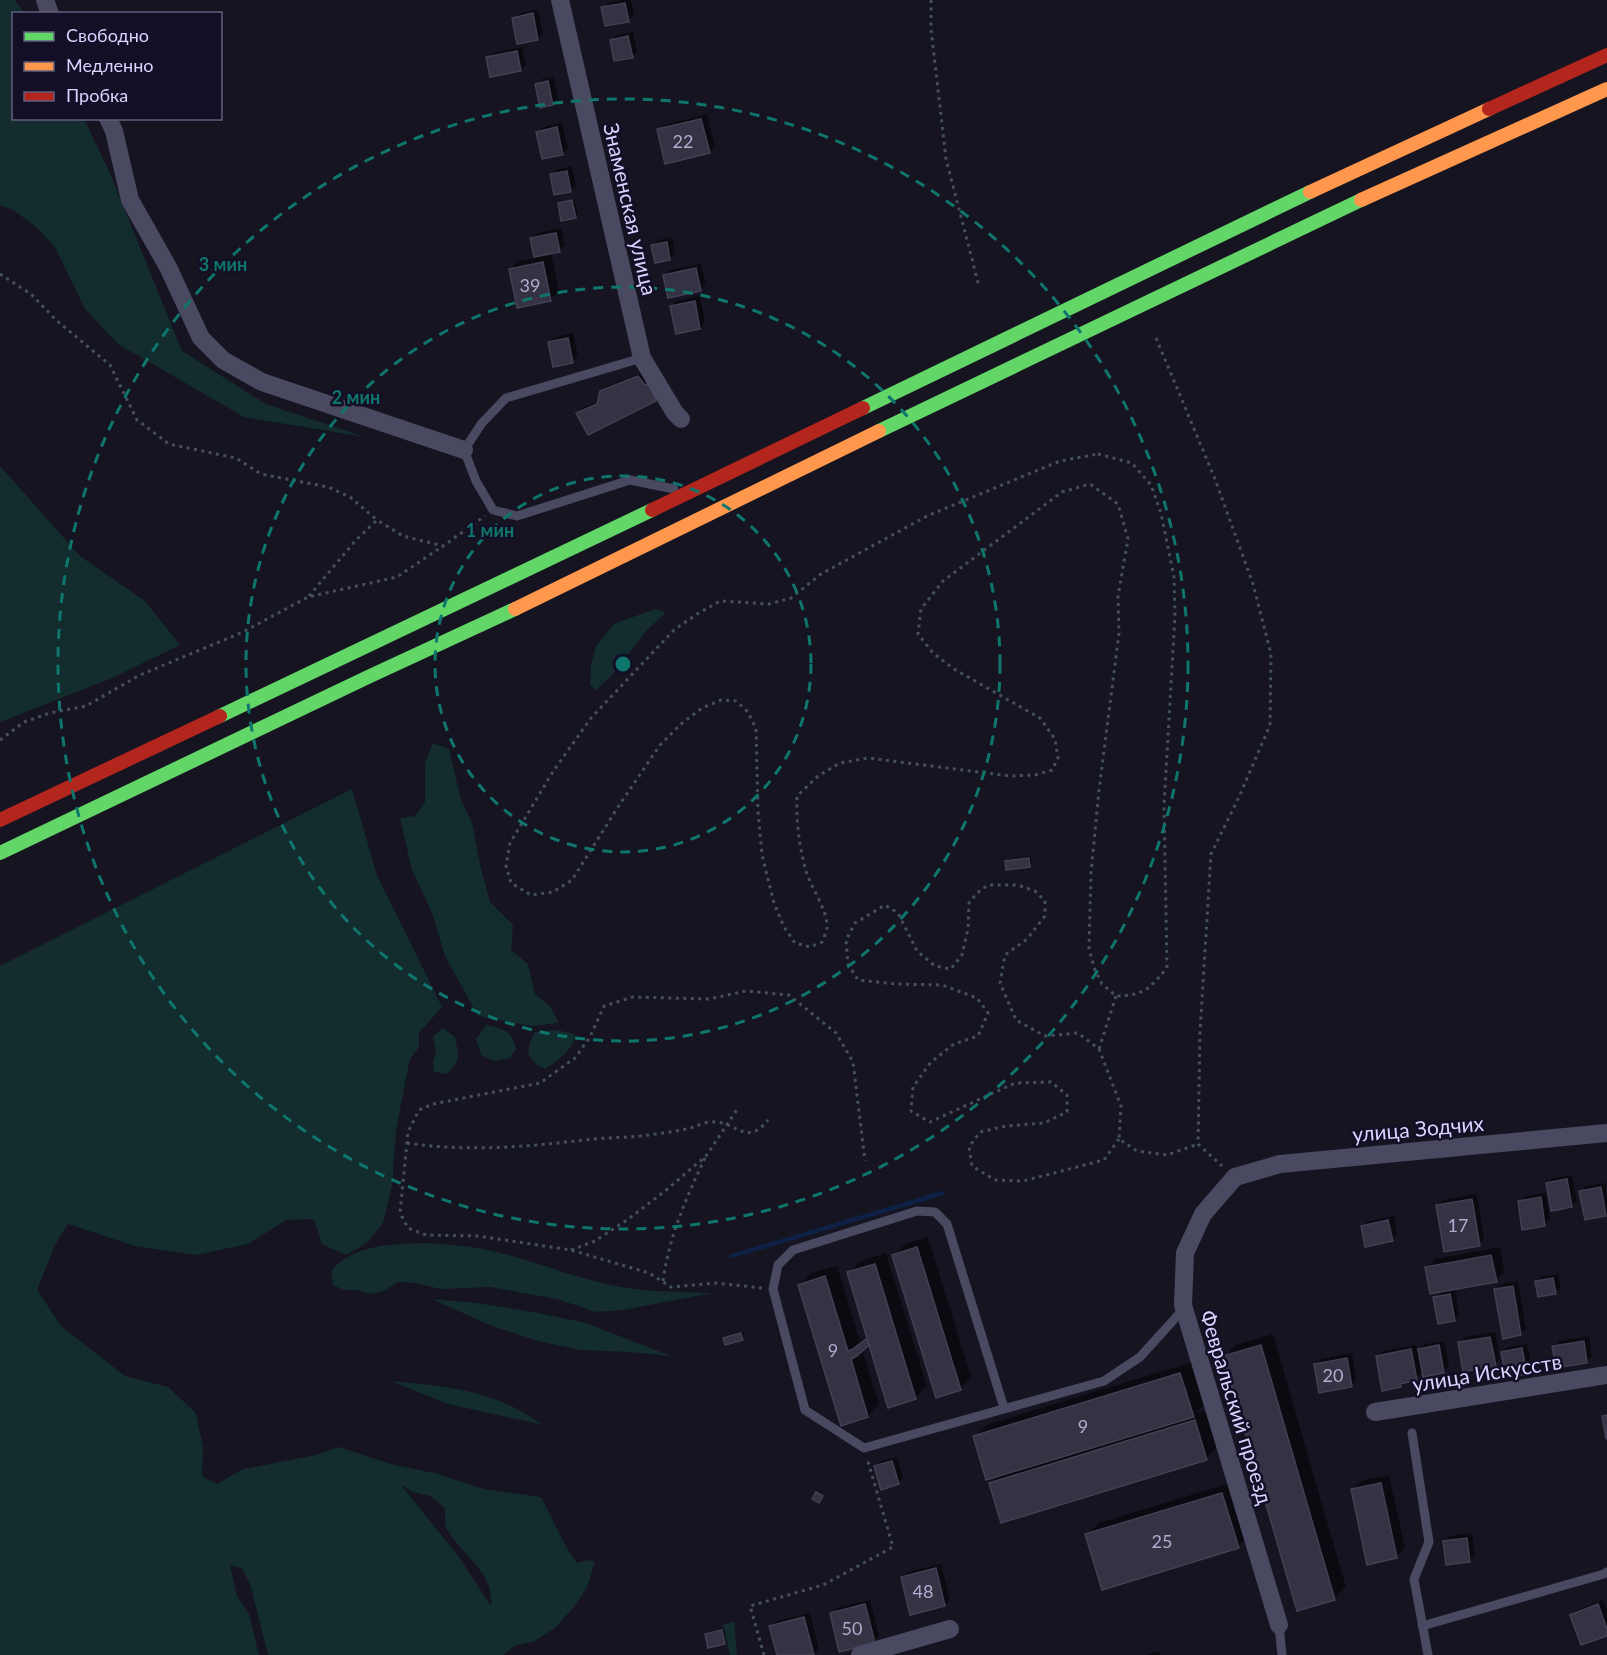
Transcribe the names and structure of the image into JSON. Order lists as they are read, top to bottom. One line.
{"streets":{"street":["Знаменская улица","улица Зодчих","улица Искусств","Февральский проезд"]},"crossings":[["улица Зодчих","Февральский проезд"]],"house_numbers":["22","39","17","9","20","9","25","48","50"],"legend":["Свободно","Медленно","Пробка"],"rings":["3 мин","2 мин","1 мин"]}
